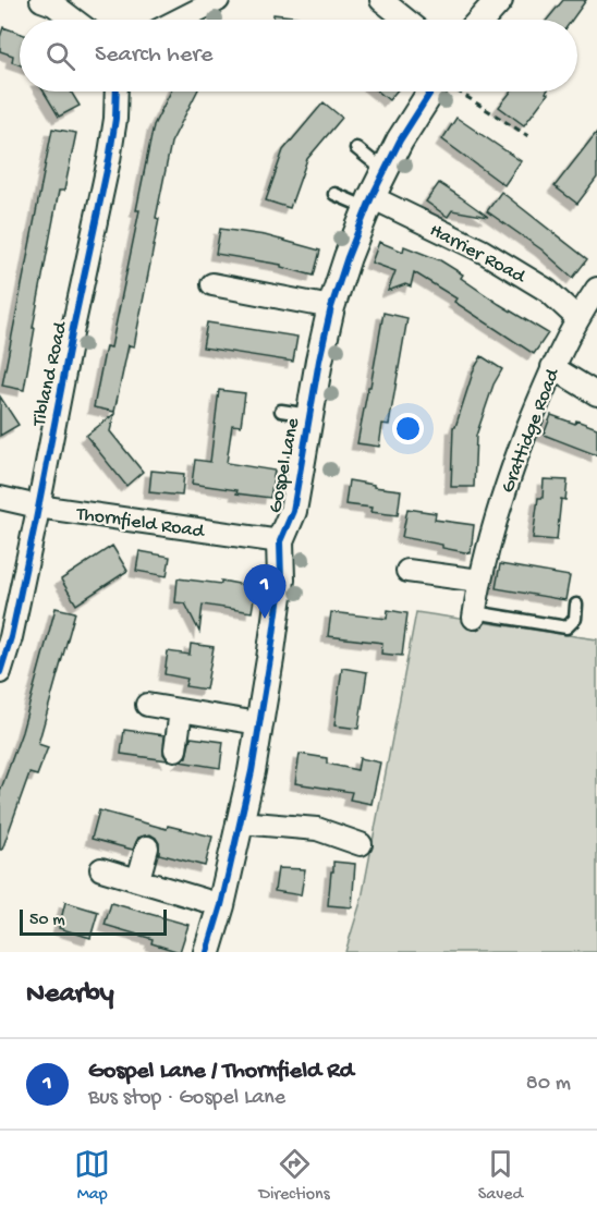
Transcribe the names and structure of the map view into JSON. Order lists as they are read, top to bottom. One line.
{"streets":{"street":["Harrier Road","Tibland Road","Grattidge Road","Gospel Lane","Thornfield Road"]},"crossings":[["Harrier Road","Grattidge Road"],["Harrier Road","Gospel Lane"],["Tibland Road","Thornfield Road"],["Gospel Lane","Thornfield Road"]],"scale_bar":"50 m","page":{"search":"Search here","pins":"1","scale":"50 m","heading":"Nearby","list":[{"mark":"1","name":"Gospel Lane / Thornfield Rd","note":"Bus stop · Gospel Lane","value":"80 m"}],"nav":["Map","Directions","Saved"]}}
